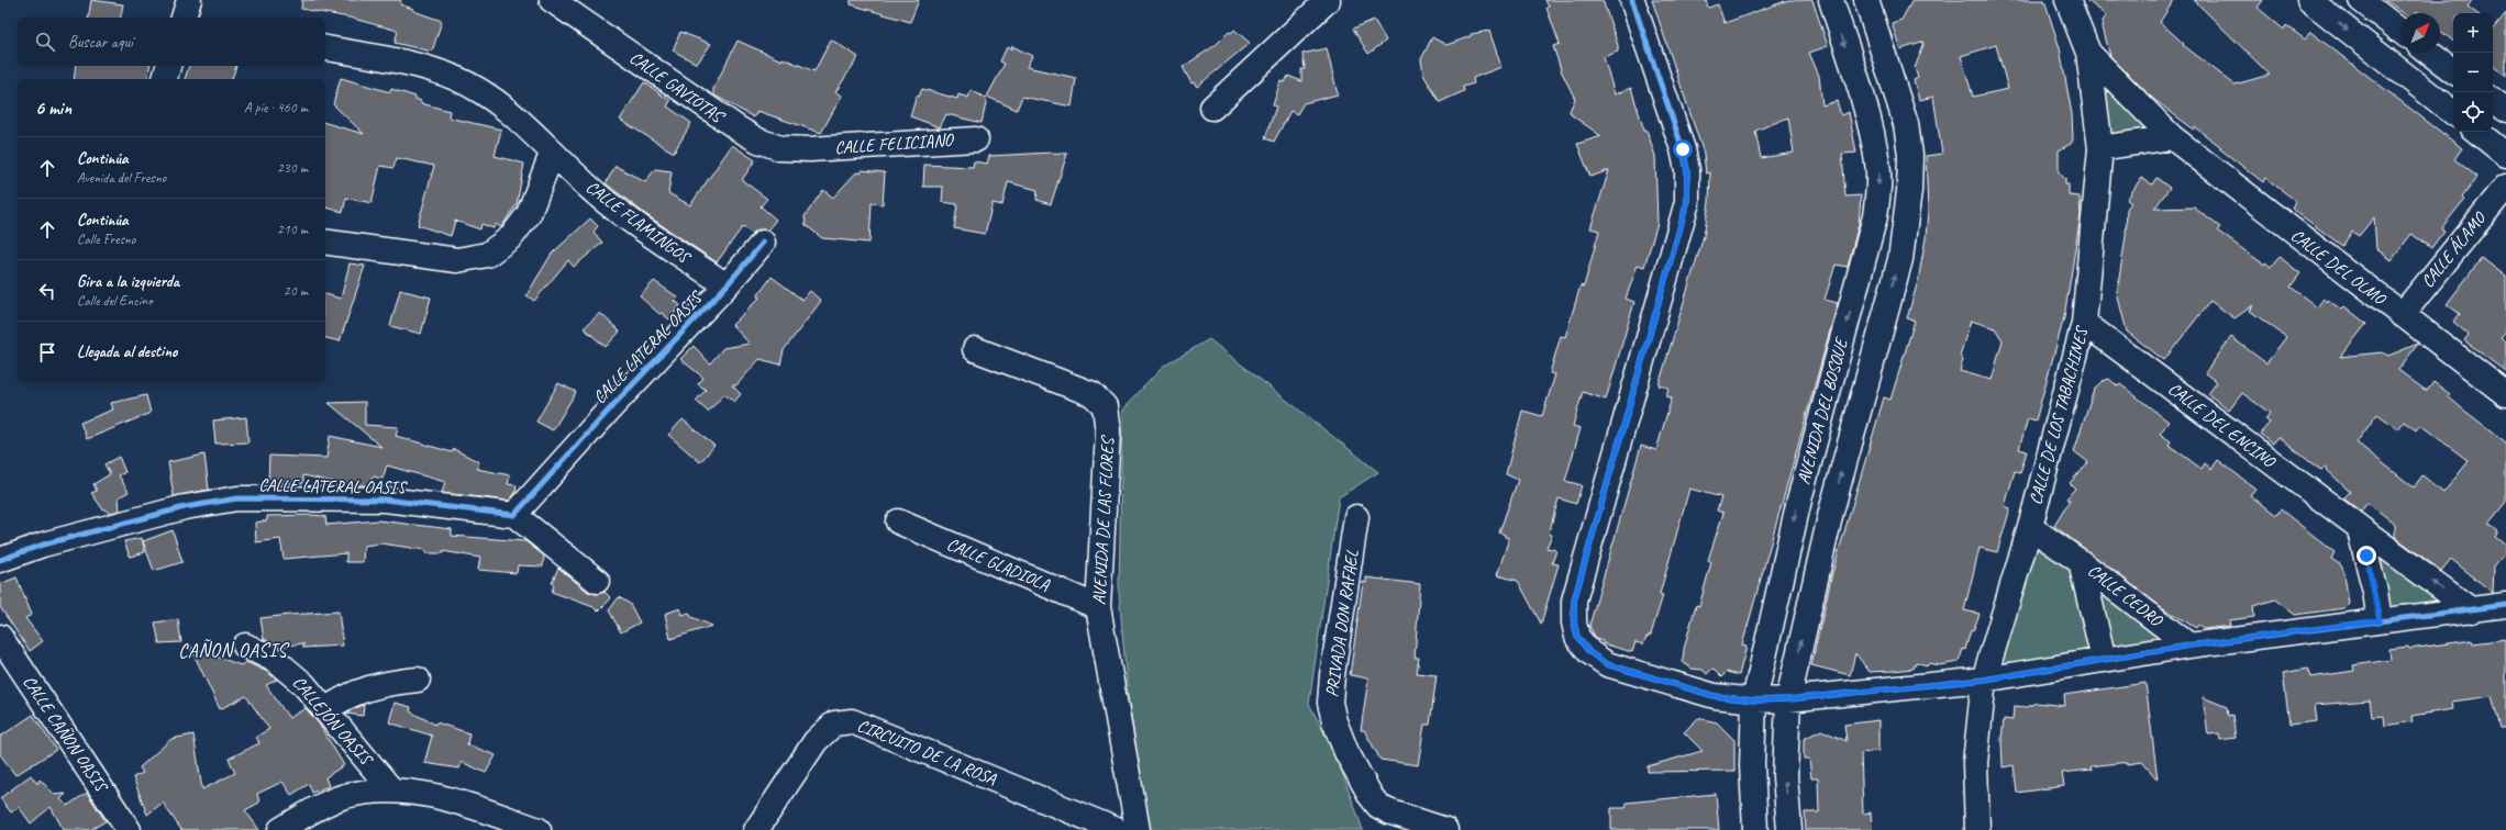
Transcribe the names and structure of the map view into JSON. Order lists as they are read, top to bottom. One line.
{"streets":{"street":["CALLE GAVIOTAS","CALLE FELICIANO","CALLE FLAMINGOS","CALLE ÁLAMO","CALLE DEL OLMO","CALLE LATERAL OASIS","AVENIDA DEL BOSQUE","CALLE DE LOS TABACHINES","CALLE DEL ENCINO","AVENIDA DE LAS FLORES","CALLE GLADIOLA","CALLE CEDRO","PRIVADA DON RAFAEL","CALLEJÓN OASIS","CALLE CAÑON OASIS","CIRCUITO DE LA ROSA"]},"crossings":[["CALLE GAVIOTAS","CALLE FELICIANO"],["CALLE FLAMINGOS","CALLE LATERAL OASIS"],["CALLE ÁLAMO","CALLE DEL OLMO"],["CALLE DEL OLMO","CALLE DE LOS TABACHINES"],["CALLE DE LOS TABACHINES","CALLE DEL ENCINO"],["CALLE DE LOS TABACHINES","CALLE CEDRO"],["AVENIDA DE LAS FLORES","CALLE GLADIOLA"]],"districts":["CAÑON OASIS"],"north":"top right","page":{"map_buttons":["+","−"],"search":"Buscar aquí","heading":["6 min","A pie · 460 m"],"list":[["Continúa","Avenida del Fresno","230 m"],["Continúa","Calle Fresno","210 m"],["Gira a la izquierda","Calle del Encino","20 m"],"Llegada al destino"]}}
